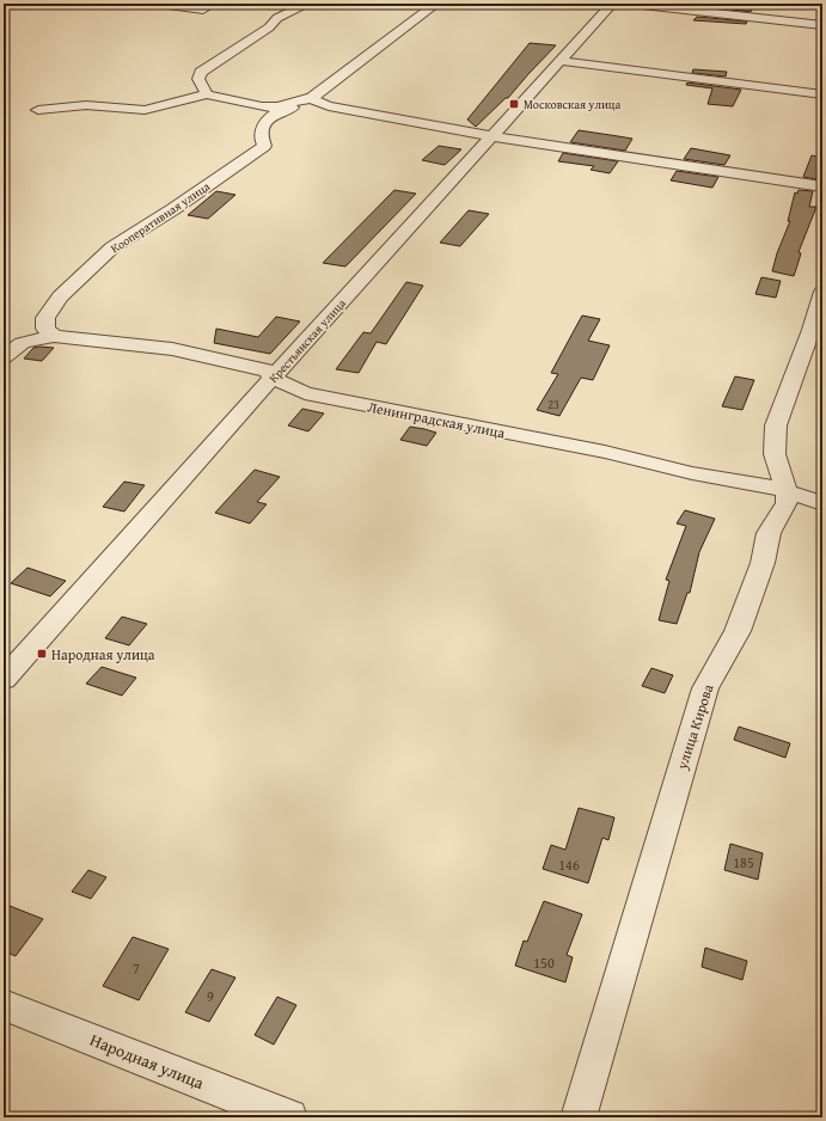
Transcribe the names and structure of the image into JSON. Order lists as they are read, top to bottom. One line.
{"streets":{"street":["Кооперативная улица","Крестьянская улица","Ленинградская улица","улица Кирова","Народная улица"]},"crossings":[["Кооперативная улица","Ленинградская улица"],["Крестьянская улица","Ленинградская улица"],["Ленинградская улица","улица Кирова"]],"places":{"transit":["Московская улица","Народная улица"]},"house_numbers":["23","185","146","150","7","9"]}
